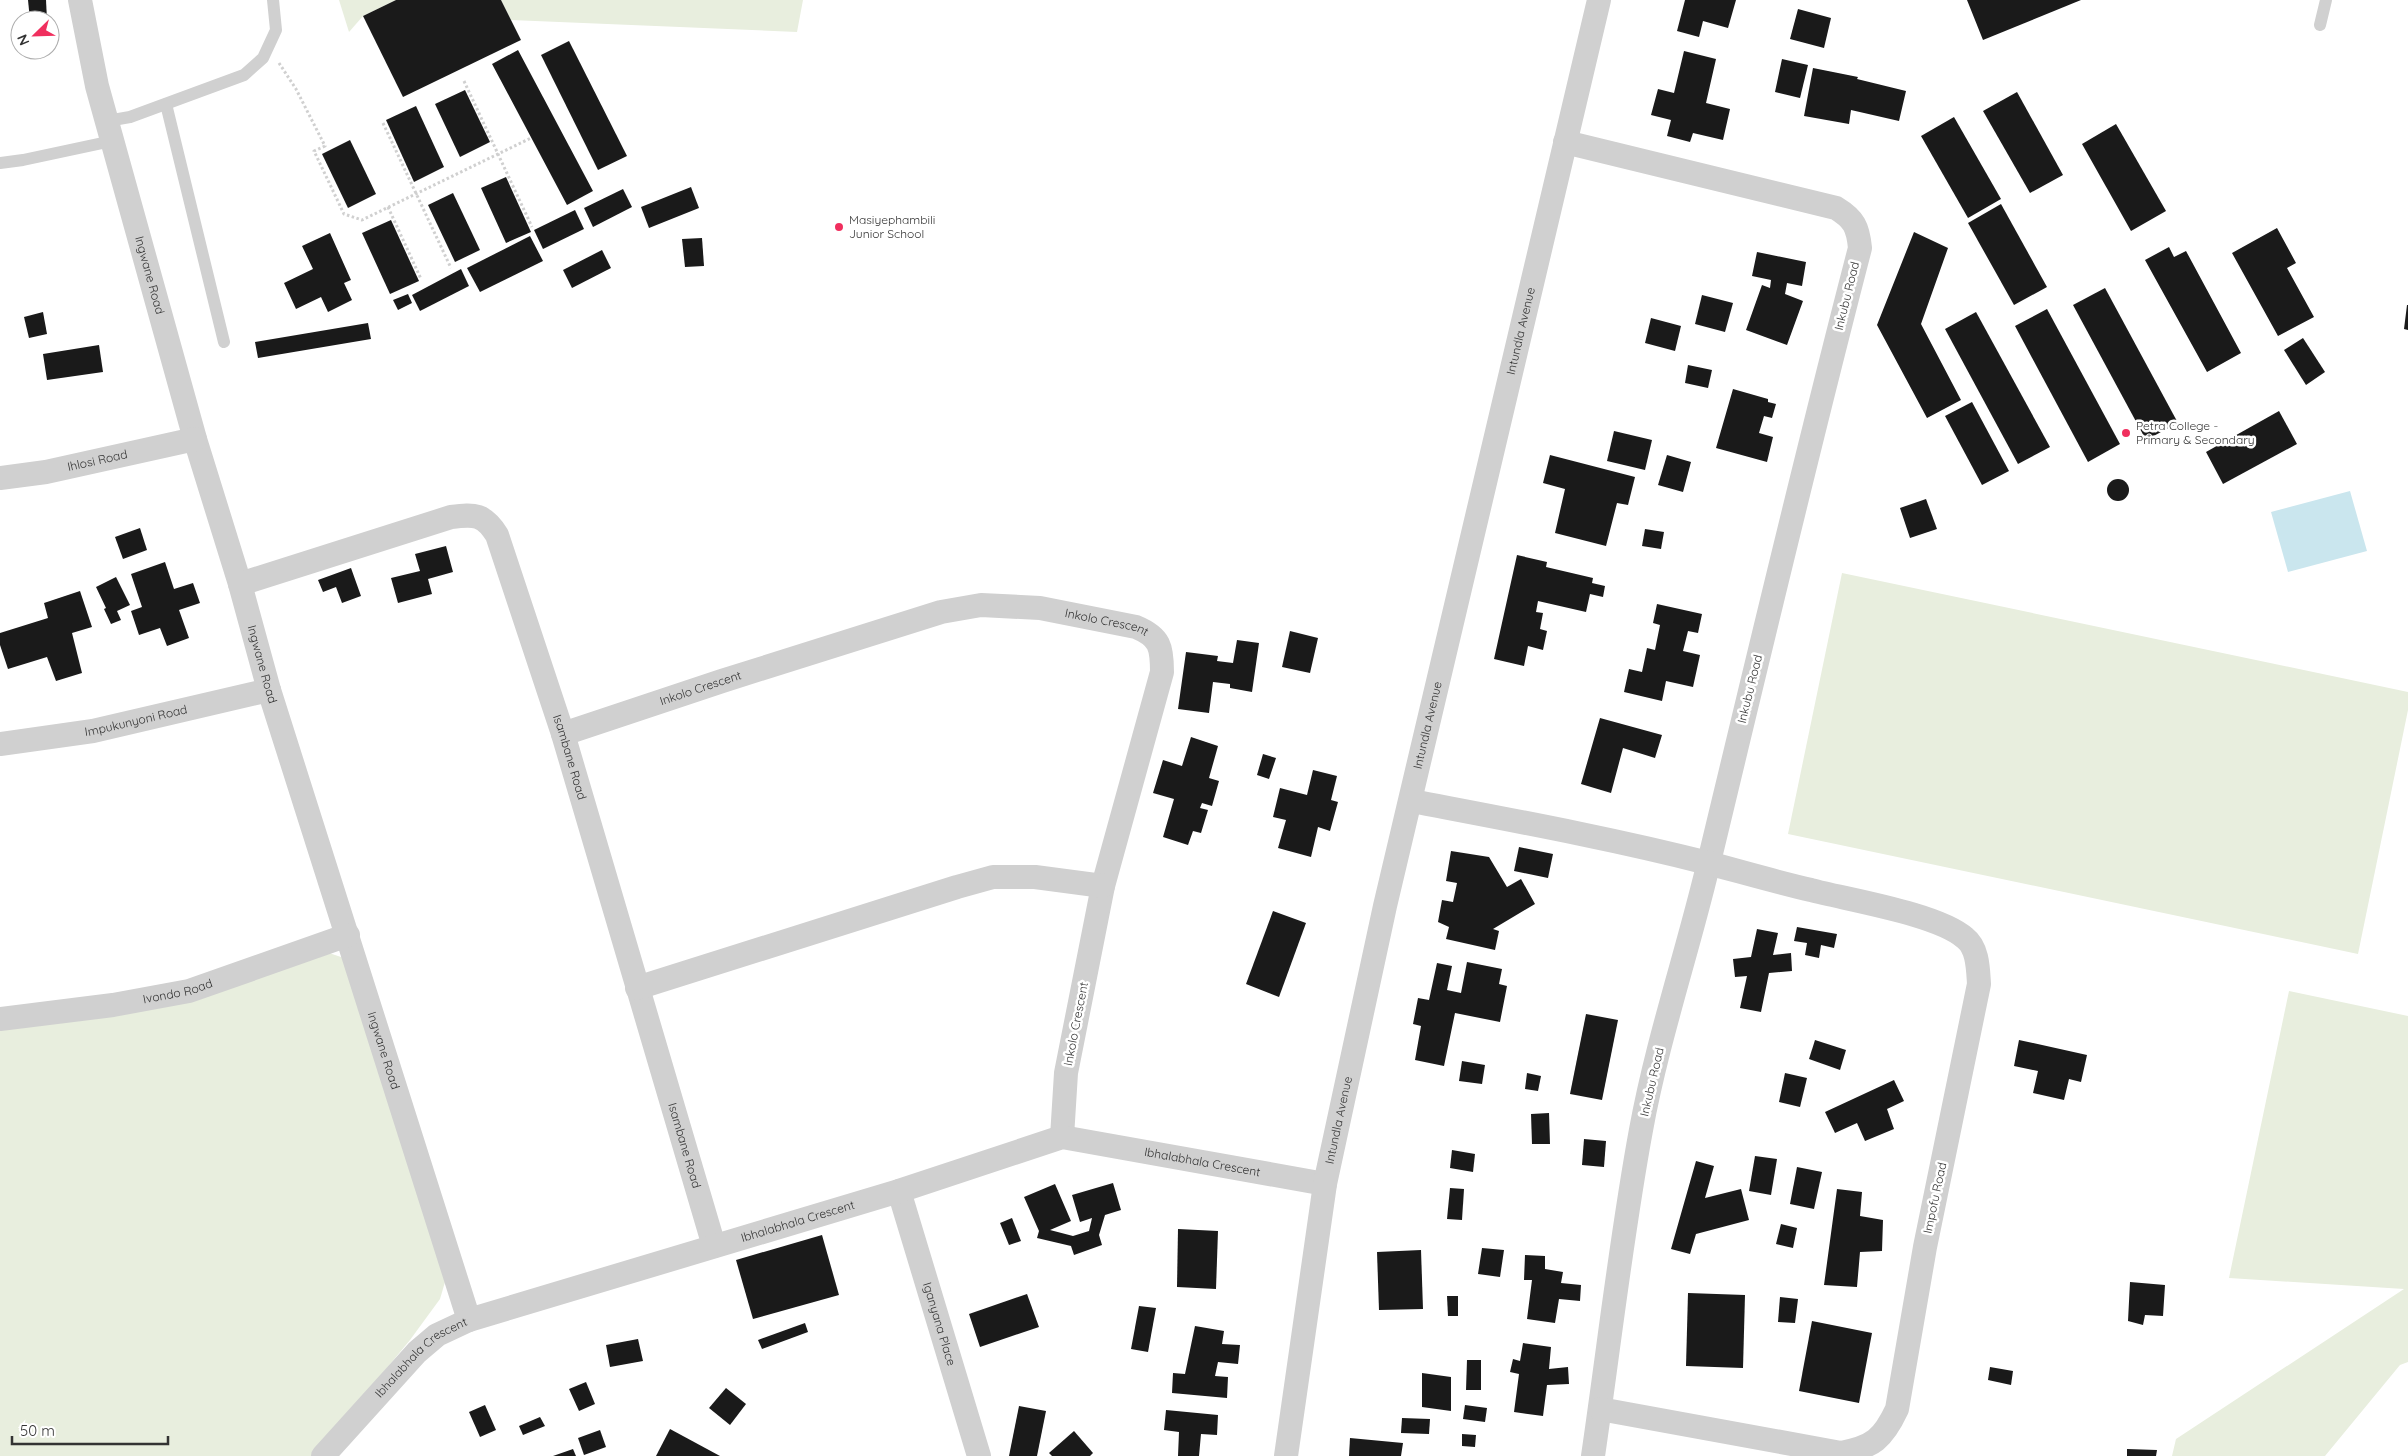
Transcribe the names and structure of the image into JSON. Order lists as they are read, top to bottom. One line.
{"streets":{"street":["Ingwane Road","Inkubu Road","Intundla Avenue","Ihlosi Road","Inkolo Crescent","Impukunyoni Road","Isambane Road","Ivondo Road","Ibhalabhala Crescent","Impofu Road","Iganyana Place"]},"crossings":[["Ingwane Road","Ihlosi Road"],["Ingwane Road","Impukunyoni Road"],["Ingwane Road","Isambane Road"],["Ingwane Road","Ivondo Road"],["Ingwane Road","Ibhalabhala Crescent"],["Inkubu Road","Intundla Avenue"],["Inkubu Road","Impofu Road"],["Intundla Avenue","Ibhalabhala Crescent"],["Intundla Avenue","Impofu Road"],["Inkolo Crescent","Isambane Road"],["Inkolo Crescent","Ibhalabhala Crescent"],["Isambane Road","Ibhalabhala Crescent"],["Ibhalabhala Crescent","Iganyana Place"]],"places":["Masiyephambili Junior School","Petra College - Primary & Secondary"],"scale_bar":"50 m","north":"bottom left"}
